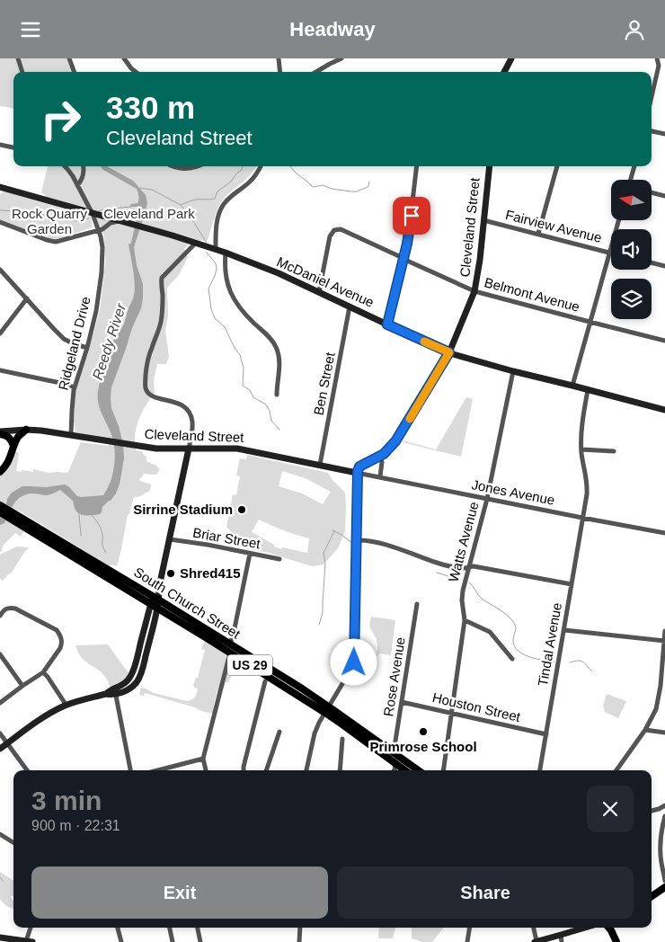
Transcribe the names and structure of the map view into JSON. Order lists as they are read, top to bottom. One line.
{"streets":{"main road":["South Church Street","US 29"],"street":["Fairview Avenue","Cleveland Street","McDaniel Avenue","Belmont Avenue","Ridgeland Drive","Ben Street","Jones Avenue","Briar Street","Watts Avenue","Tindal Avenue","Rose Avenue","Houston Street"]},"crossings":[["Fairview Avenue","Cleveland Street"],["Cleveland Street","McDaniel Avenue"],["Cleveland Street","Belmont Avenue"],["Cleveland Street","Ridgeland Drive"],["Cleveland Street","Ben Street"],["Cleveland Street","Jones Avenue"],["McDaniel Avenue","Belmont Avenue"],["McDaniel Avenue","Ridgeland Drive"],["McDaniel Avenue","Ben Street"],["McDaniel Avenue","Watts Avenue"],["McDaniel Avenue","Tindal Avenue"],["Jones Avenue","Watts Avenue"],["Jones Avenue","Tindal Avenue"],["Watts Avenue","Houston Street"],["South Church Street","Rose Avenue"],["Tindal Avenue","Houston Street"],["Rose Avenue","Houston Street"]],"water":["Reedy River"],"parks":["Rock Quarry Garden","Cleveland Park"],"places":["Sirrine Stadium","Shred415","Primrose School"],"north":"left","page":{"header":"Headway","turn":["330 m","Cleveland Street"],"heading":["3 min","900 m · 22:31"],"buttons":["Exit","Share"]}}
